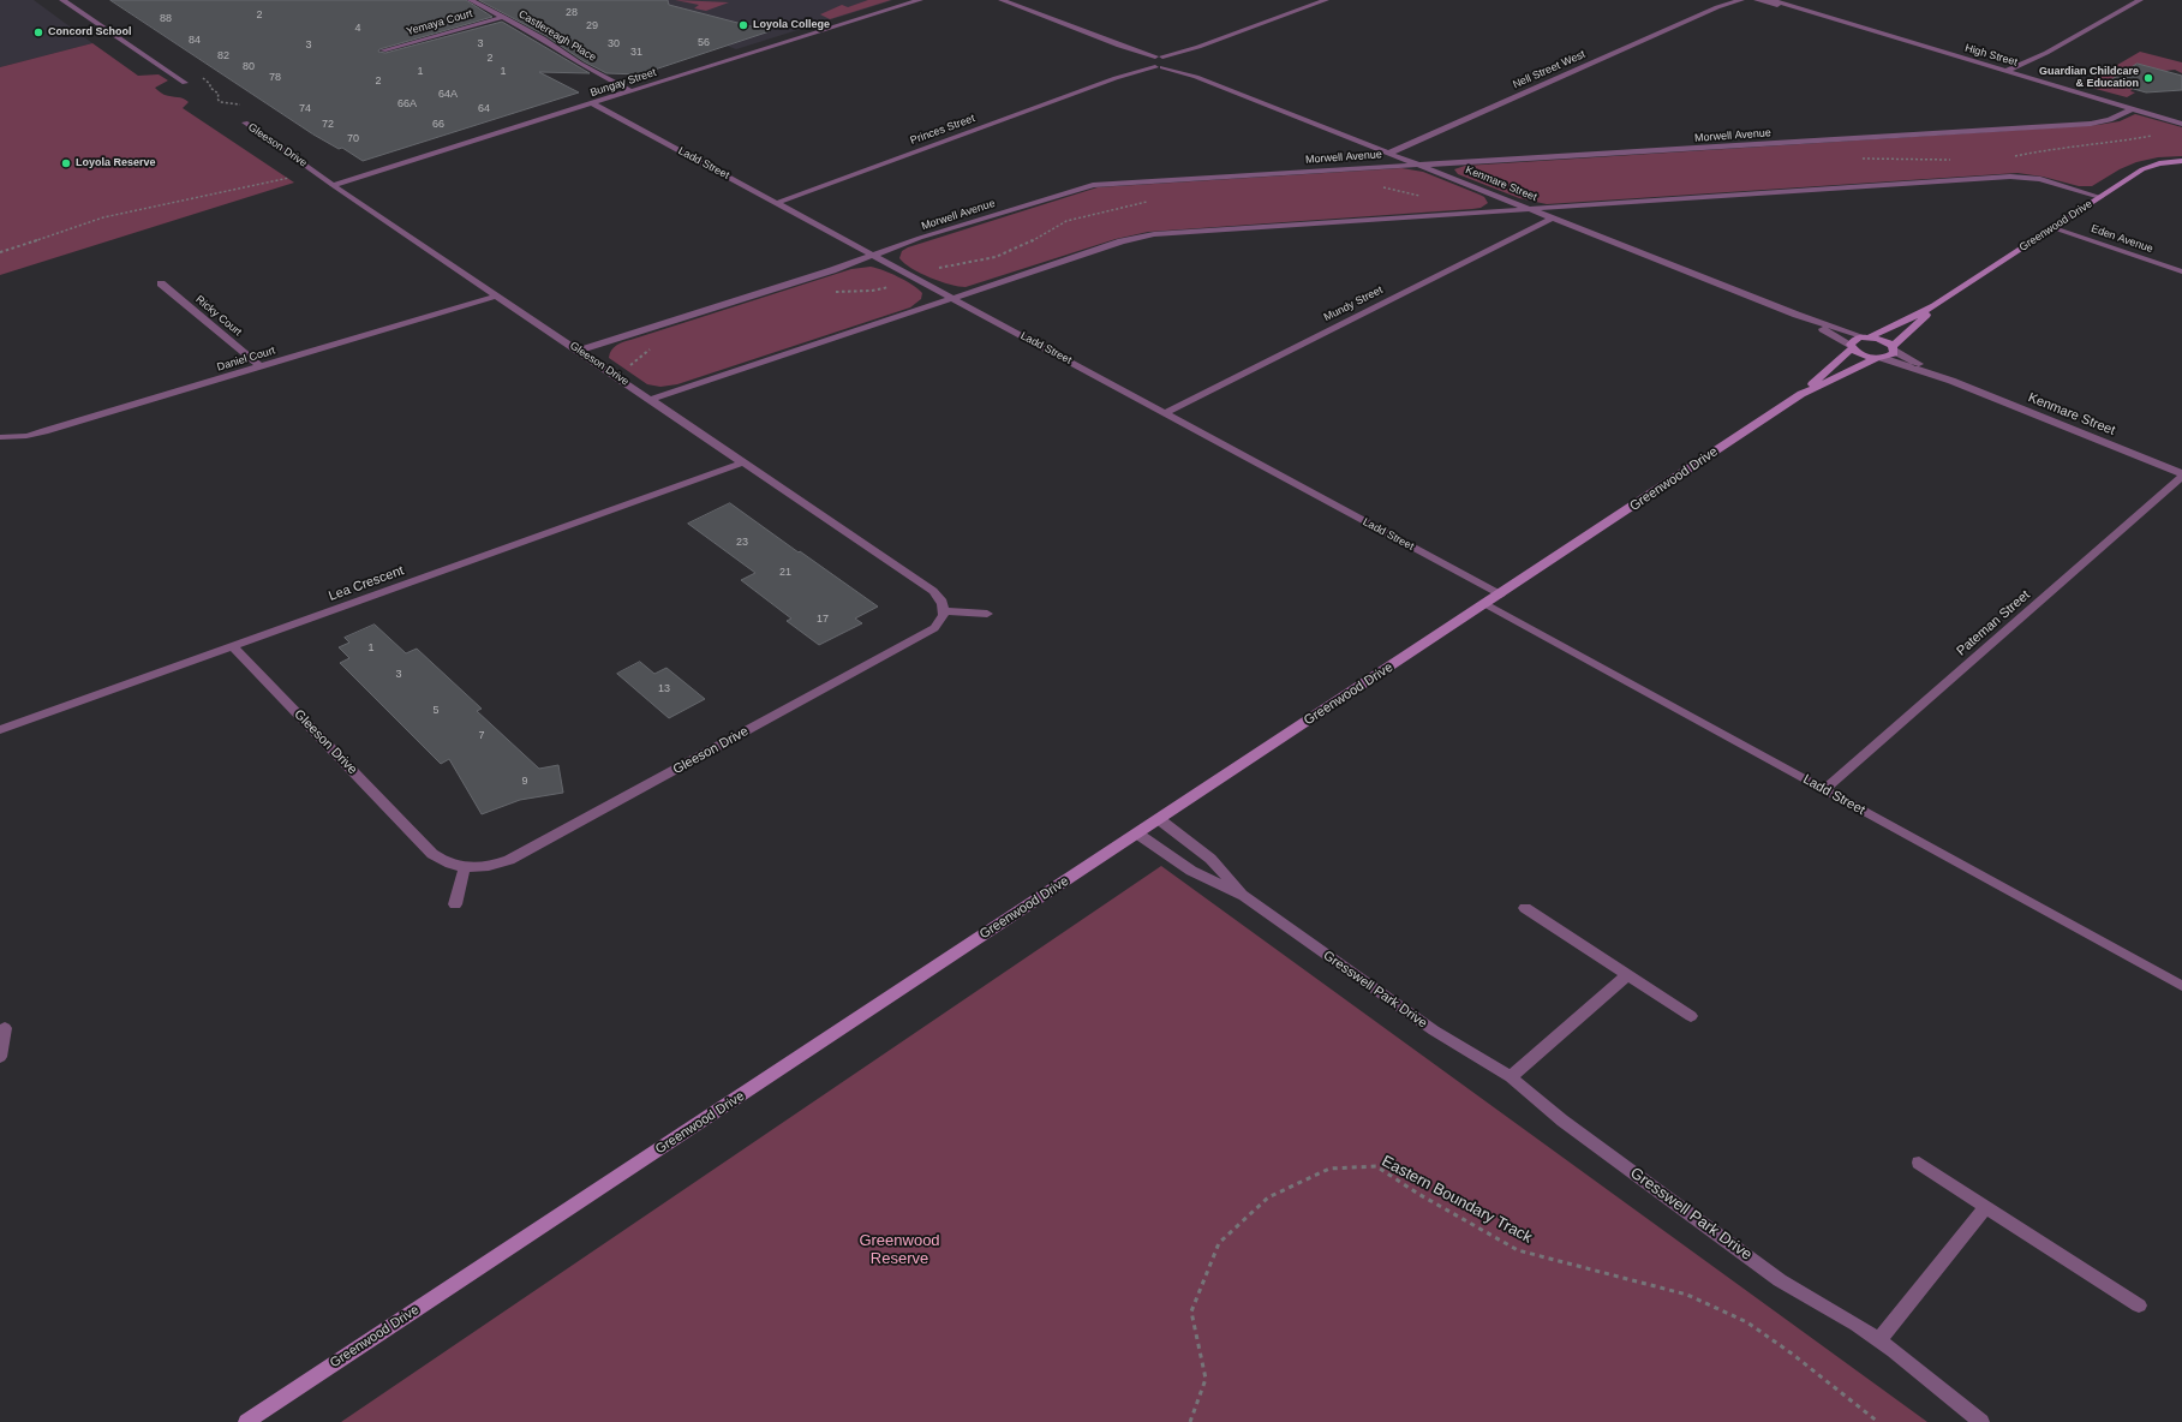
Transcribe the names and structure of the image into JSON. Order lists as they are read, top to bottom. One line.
{"streets":{"street":["Yemaya Court","Castlereagh Place","High Street","Nell Street West","Bungay Street","Princes Street","Morwell Avenue","Gleeson Drive","Ladd Street","Kenmare Street","Greenwood Drive","Eden Avenue","Mundy Street","Ricky Court","Daniel Court","Lea Crescent","Pateman Street","Gresswell Park Drive"],"path":["Eastern Boundary Track"]},"crossings":[["Yemaya Court","Castlereagh Place"],["Castlereagh Place","Bungay Street"],["High Street","Morwell Avenue"],["Nell Street West","Kenmare Street"],["Bungay Street","Gleeson Drive"],["Bungay Street","Ladd Street"],["Princes Street","Ladd Street"],["Princes Street","Kenmare Street"],["Morwell Avenue","Gleeson Drive"],["Morwell Avenue","Ladd Street"],["Morwell Avenue","Kenmare Street"],["Gleeson Drive","Daniel Court"],["Gleeson Drive","Lea Crescent"],["Ladd Street","Greenwood Drive"],["Ladd Street","Mundy Street"],["Ladd Street","Pateman Street"],["Kenmare Street","Greenwood Drive"],["Kenmare Street","Mundy Street"],["Greenwood Drive","Eden Avenue"],["Greenwood Drive","Gresswell Park Drive"],["Ricky Court","Daniel Court"]],"parks":["Greenwood Reserve"],"places":["Loyola College","Concord School","Guardian Childcare & Education","Loyola Reserve"],"house_numbers":["28","2","88","29","4","84","56","3","30","3","31","82","2","80","1","1","78","2","64A","66A","74","64","72","66","70","23","21","17","1","3","13","5","7","9"]}
